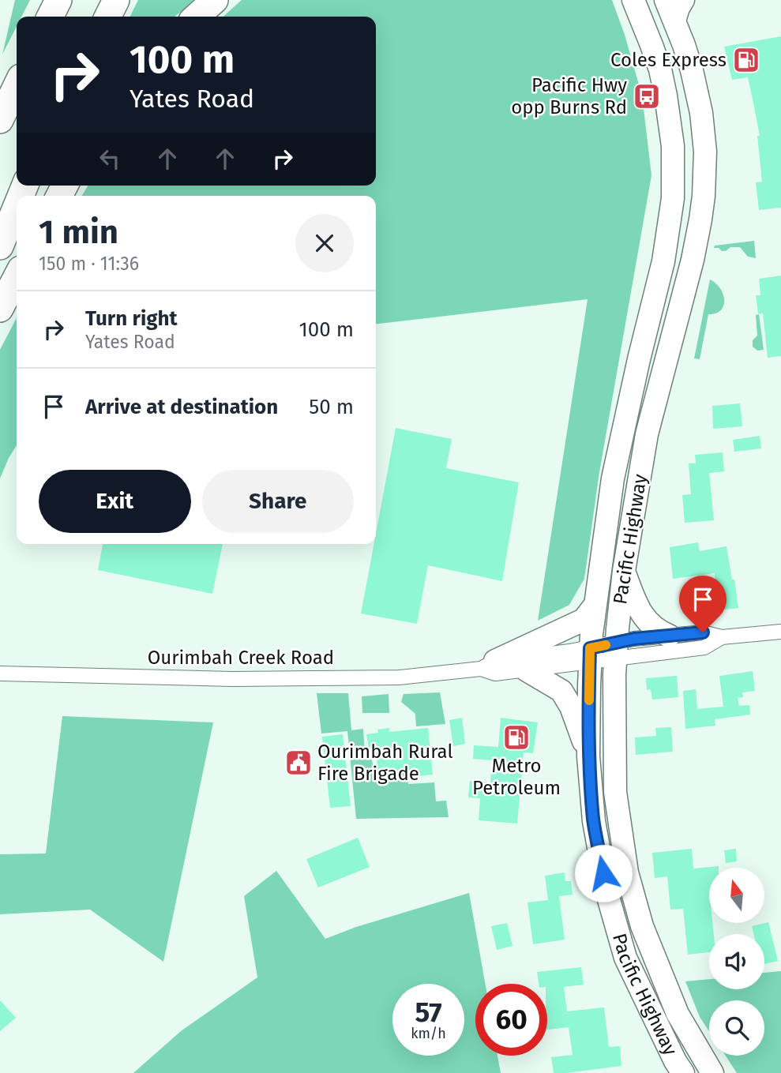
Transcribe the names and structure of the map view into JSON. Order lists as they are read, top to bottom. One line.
{"streets":{"main road":["Pacific Highway"],"street":["Ourimbah Creek Road"]},"crossings":[["Pacific Highway","Ourimbah Creek Road"]],"places":{"fuel station":["Coles Express","Metro Petroleum"],"bus stop":["Pacific Hwy opp Burns Rd"],"public building":["Ourimbah Rural Fire Brigade"]},"north":"top","page":{"turn":["100 m","Yates Road"],"heading":["1 min","150 m · 11:36"],"list":[{"name":"Turn right","note":"Yates Road","value":"100 m"},{"name":"Arrive at destination","value":"50 m"}],"buttons":["Exit","Share"],"speed":"57 km/h","limit":"60"}}
